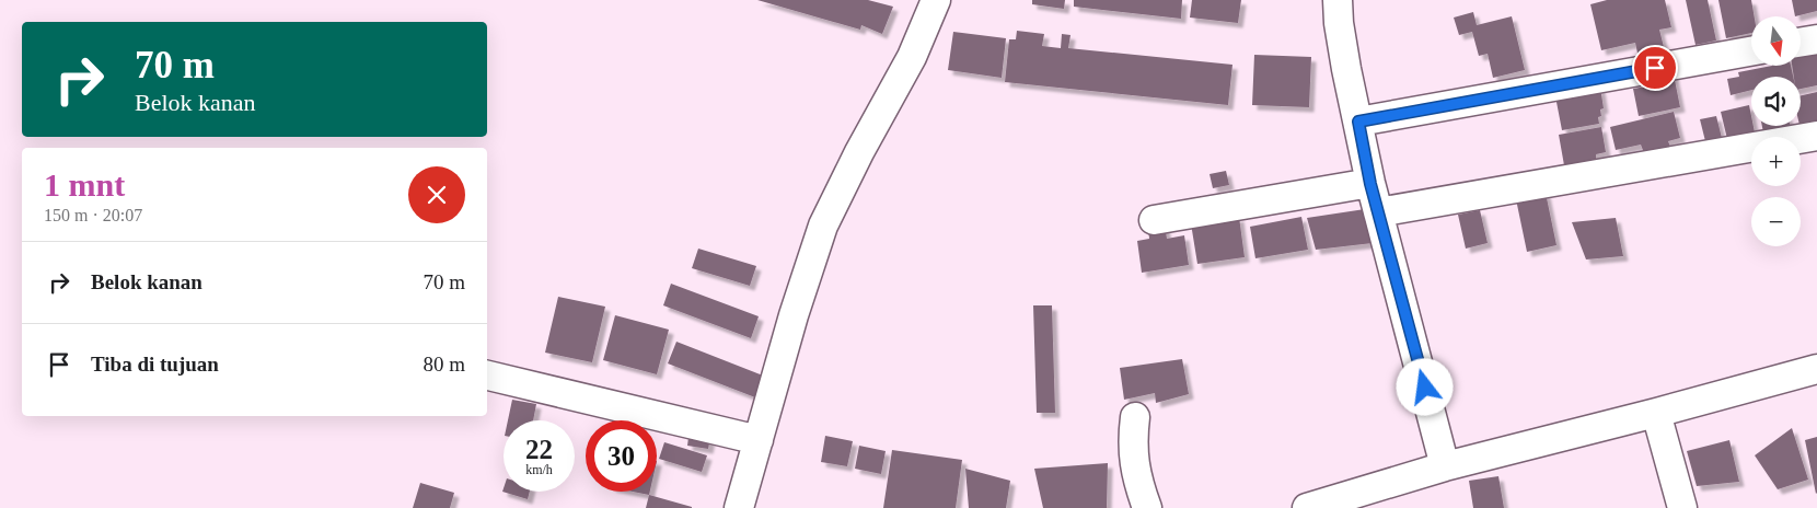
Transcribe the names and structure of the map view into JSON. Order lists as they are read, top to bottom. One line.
{"north":"bottom","page":{"map_buttons":["+","−"],"turn":["70 m","Belok kanan"],"heading":["1 mnt","150 m · 20:07"],"list":[{"name":"Belok kanan","value":"70 m"},{"name":"Tiba di tujuan","value":"80 m"}],"speed":"22 km/h","limit":"30"}}
